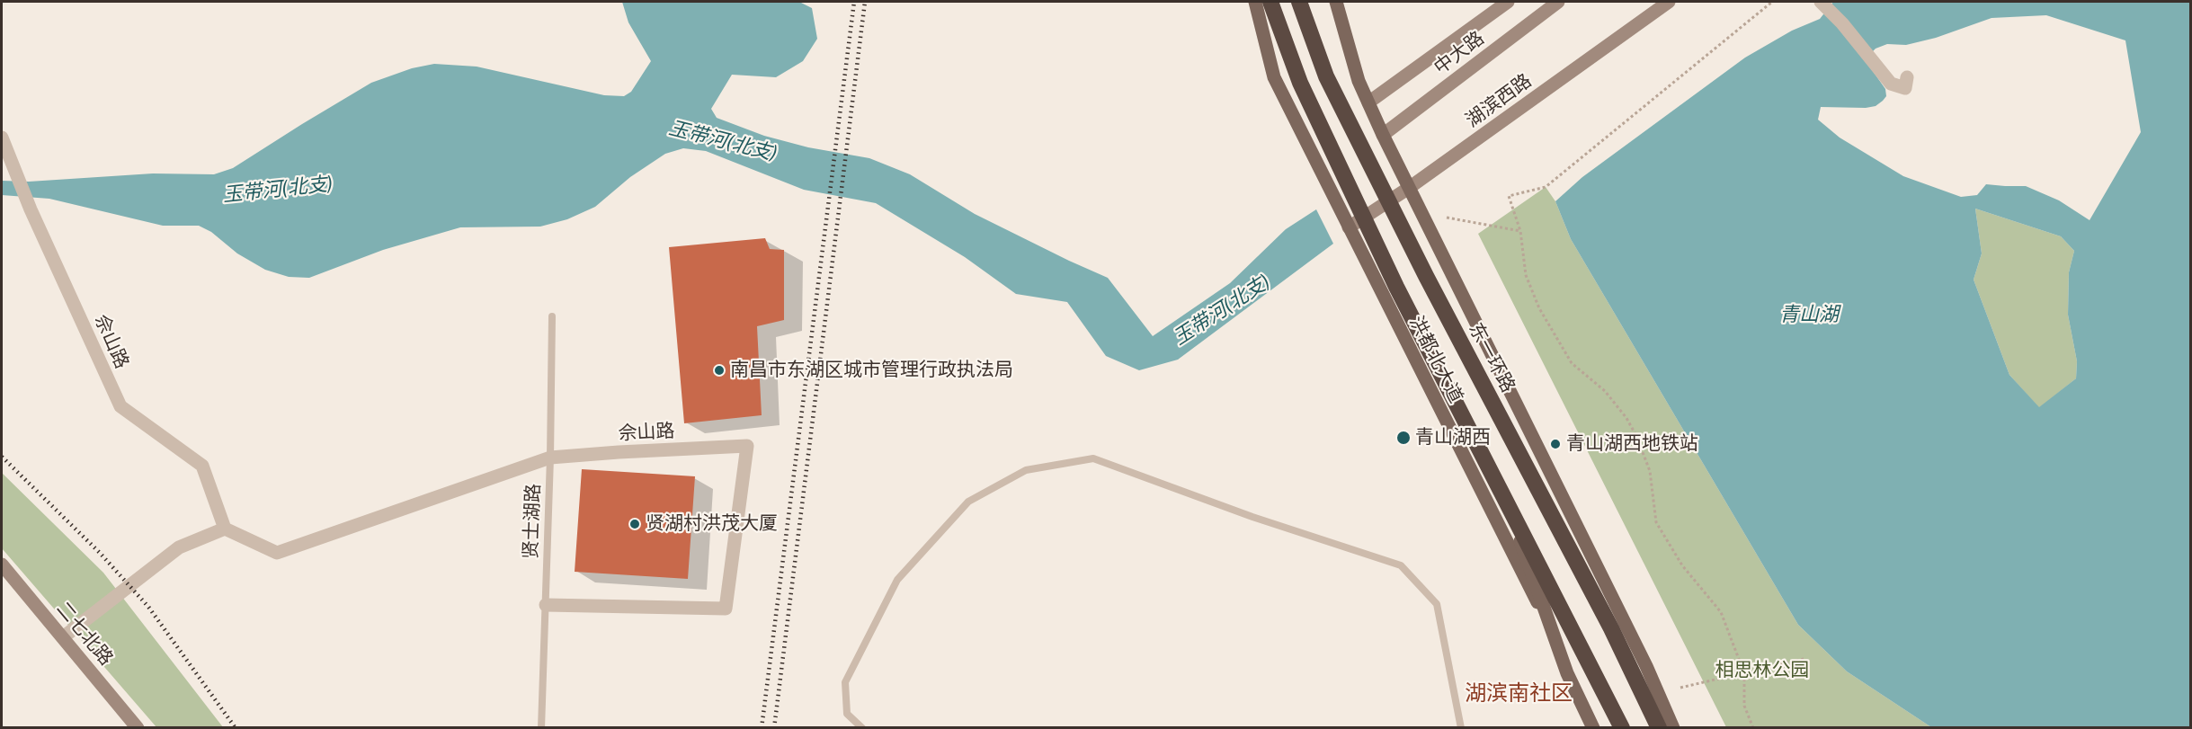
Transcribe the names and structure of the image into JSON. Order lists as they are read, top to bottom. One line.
{"streets":{"highway":["东一环路"],"main road":["中大路","湖滨西路","洪都北大道","二七北路"],"street":["佘山路"],"lane":["贤士湖路"]},"crossings":[["湖滨西路","洪都北大道"],["佘山路","贤士湖路"]],"districts":["湖滨南社区"],"water":["玉带河(北支)","青山湖"],"parks":["相思林公园"],"places":["南昌市东湖区城市管理行政执法局","青山湖西","青山湖西地铁站","贤湖村洪茂大厦"]}
